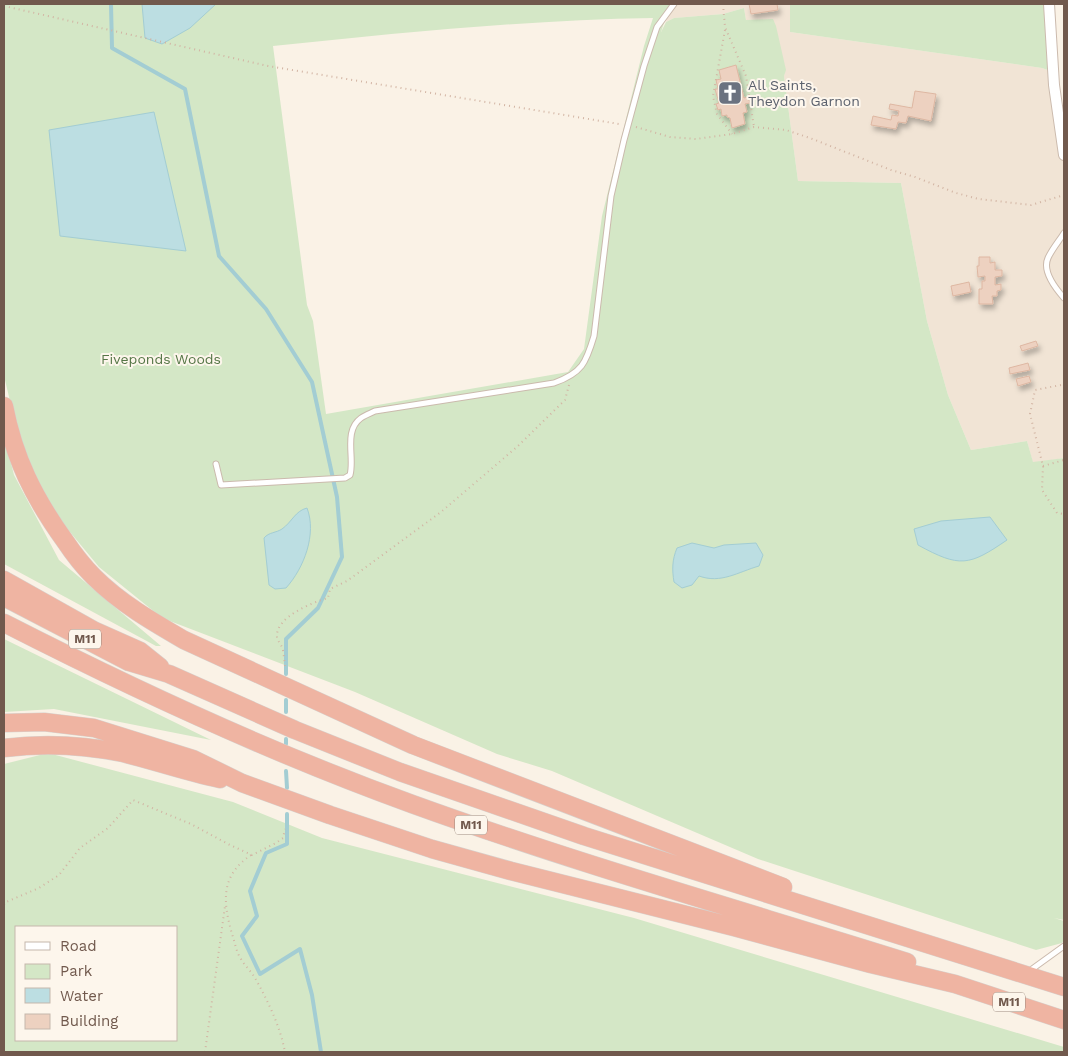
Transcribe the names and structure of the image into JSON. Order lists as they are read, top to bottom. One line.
{"streets":{"highway":["M11"]},"parks":["Fiveponds Woods"],"places":{"church":["All Saints, Theydon Garnon"]},"legend":["Road","Park","Water","Building"]}
